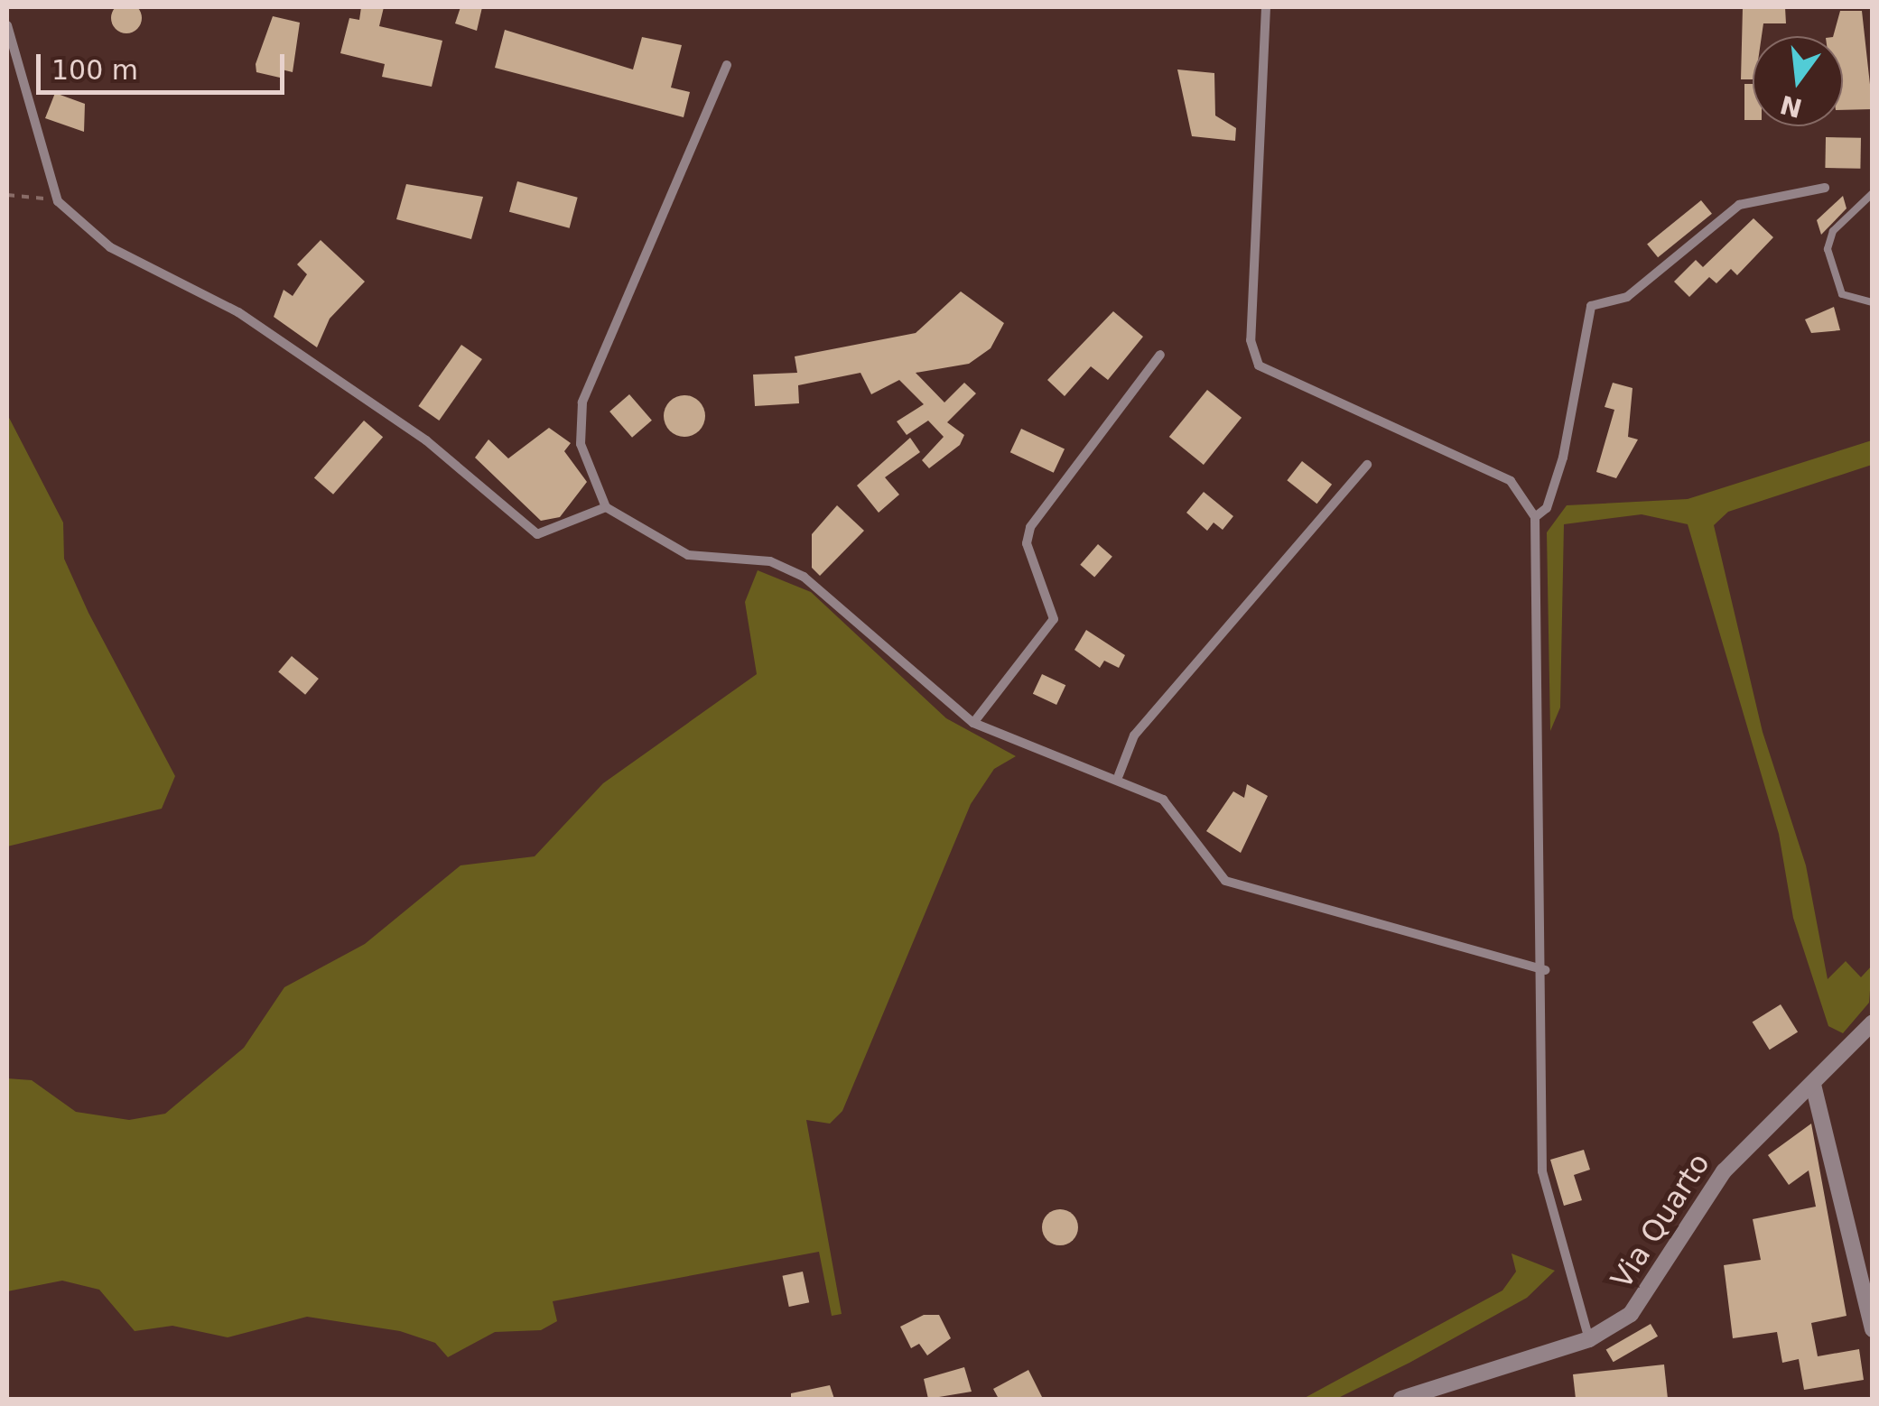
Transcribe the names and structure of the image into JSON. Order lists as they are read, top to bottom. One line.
{"streets":{"street":["Via Quarto"]},"scale_bar":"100 m","north":"bottom"}
